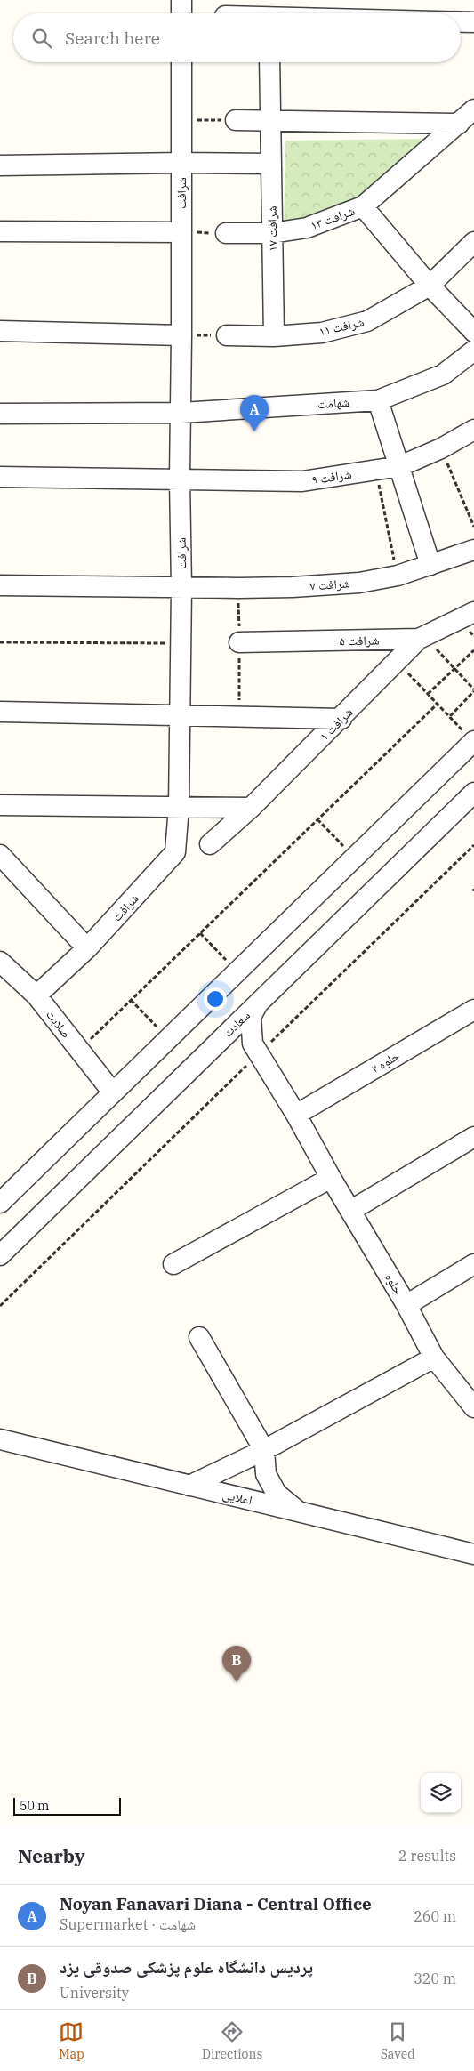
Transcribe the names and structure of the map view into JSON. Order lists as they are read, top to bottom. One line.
{"streets":{"street":["شرافت","شرافت ۱۳","شرافت ۱۷","شرافت ۱۱","شهامت","شرافت ۹","شرافت ۷","شرافت ۵","شرافت ۱","صلابت","سعادت","جلوه ۲","جلوه","اعلایی"]},"crossings":[["شرافت","شهامت"],["شرافت","شرافت ۹"],["شرافت","شرافت ۷"],["شرافت","صلابت"],["شرافت ۱۳","شرافت ۱۷"],["شرافت ۱۷","شرافت ۱۱"],["شرافت ۵","شرافت ۱"],["جلوه ۲","جلوه"]],"scale_bar":"50 m","page":{"search":"Search here","pins":["A","B"],"scale":"50 m","heading":["Nearby","2 results"],"list":[{"mark":"A","name":"Noyan Fanavari Diana - Central Office","note":"Supermarket · شهامت","value":"260 m"},{"mark":"B","name":"پردیس دانشگاه علوم پزشکی صدوقی یزد","note":"University","value":"320 m"}],"nav":["Map","Directions","Saved"]}}
